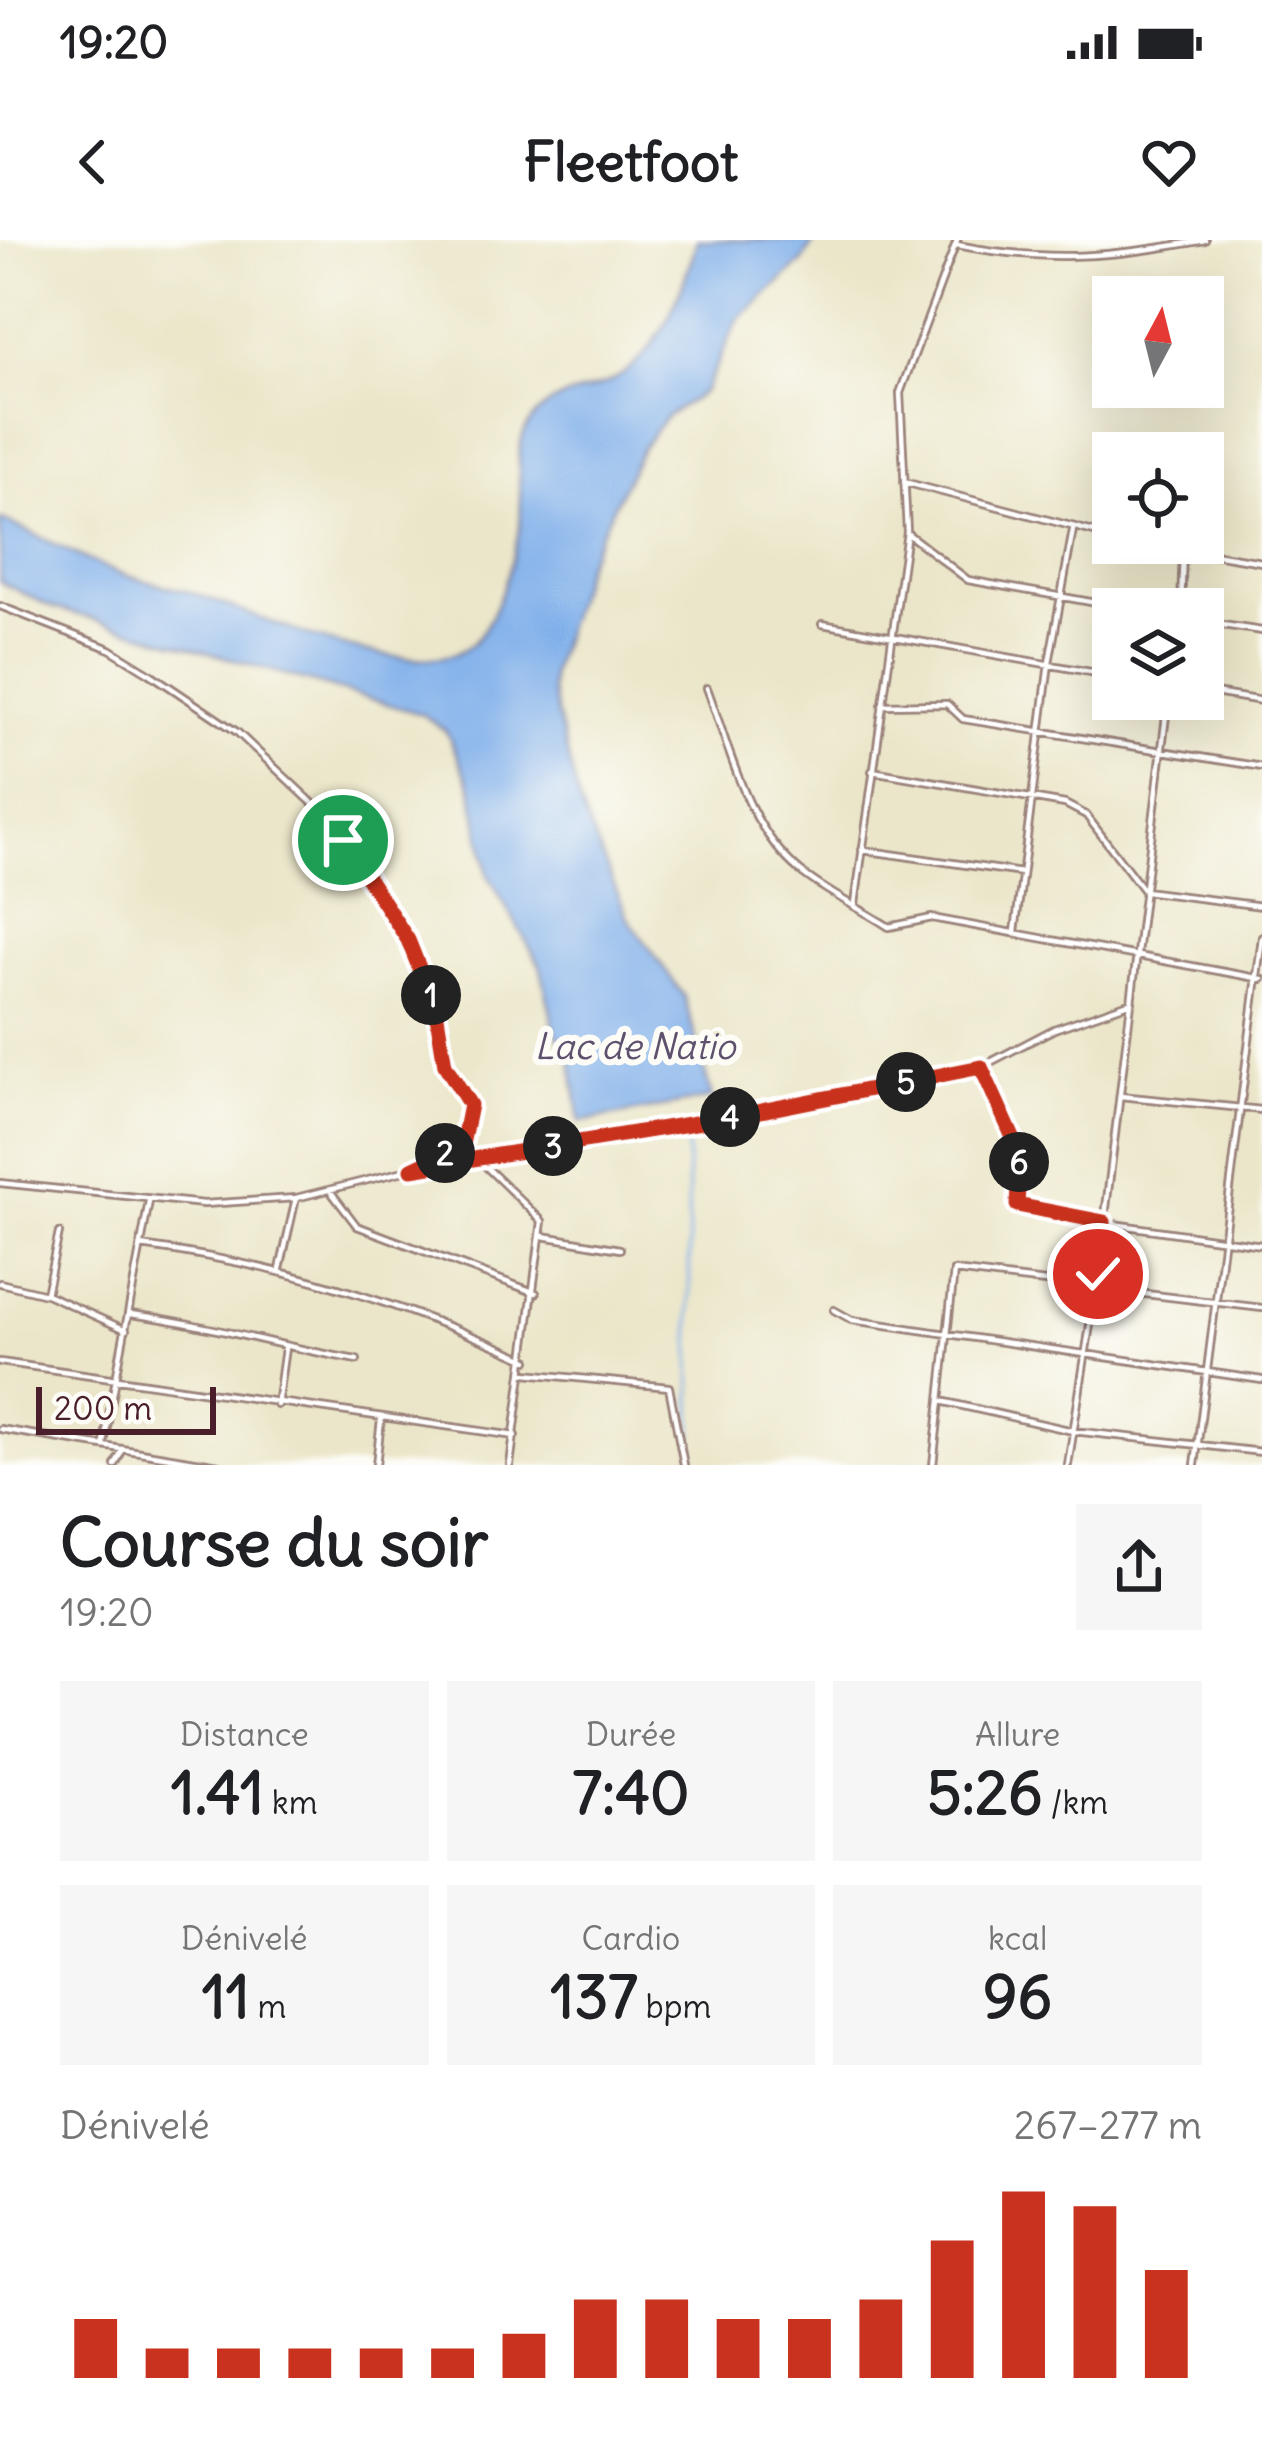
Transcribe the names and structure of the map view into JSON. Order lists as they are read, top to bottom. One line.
{"water":["Lac de Natio"],"scale_bar":"200 m","north":"top","page":{"status":"19:20","header":"Fleetfoot","pins":["1","5","4","3","2","6"],"scale":"200 m","heading":["Course du soir","19:20"],"stats":[["Distance","1.41 km"],["Durée","7:40"],["Allure","5:26 /km"],["Dénivelé","11 m"],["Cardio","137 bpm"],["kcal","96"]],"chart":["Dénivelé","267–277 m"]}}
